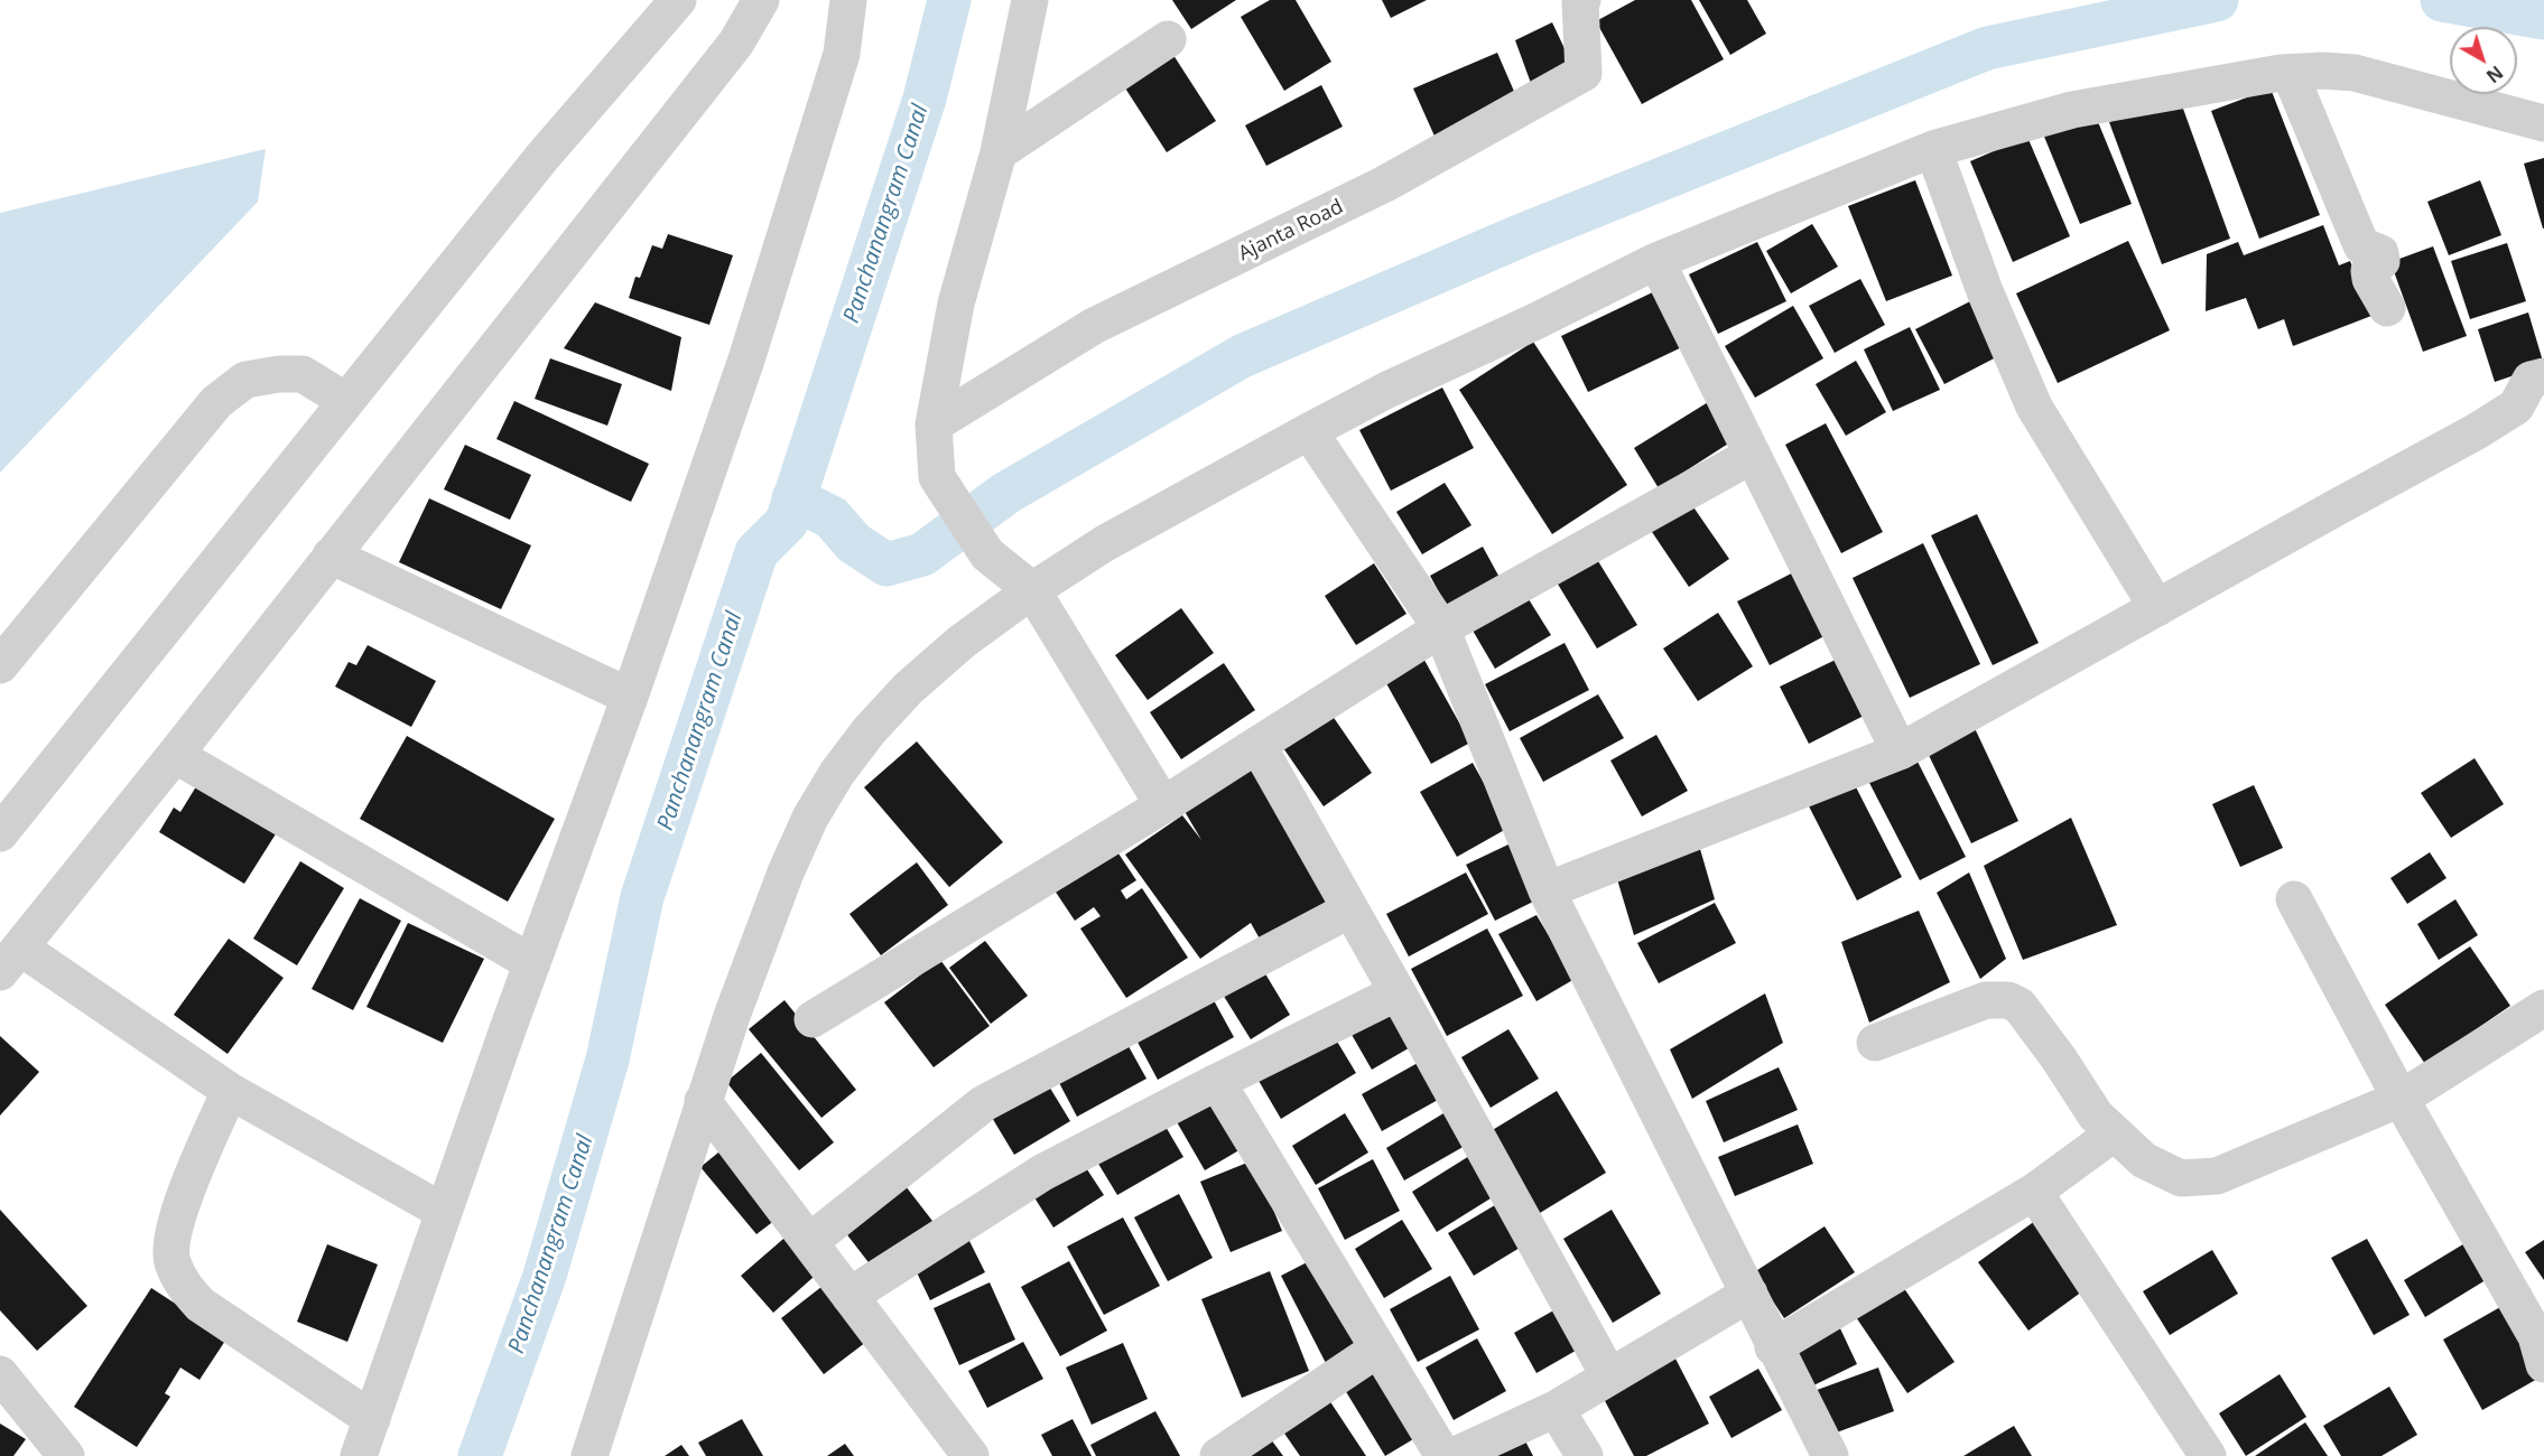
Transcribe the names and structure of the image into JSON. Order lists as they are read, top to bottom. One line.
{"streets":{"street":["Ajanta Road"]},"water":["Panchanangram Canal"],"north":"bottom right"}
